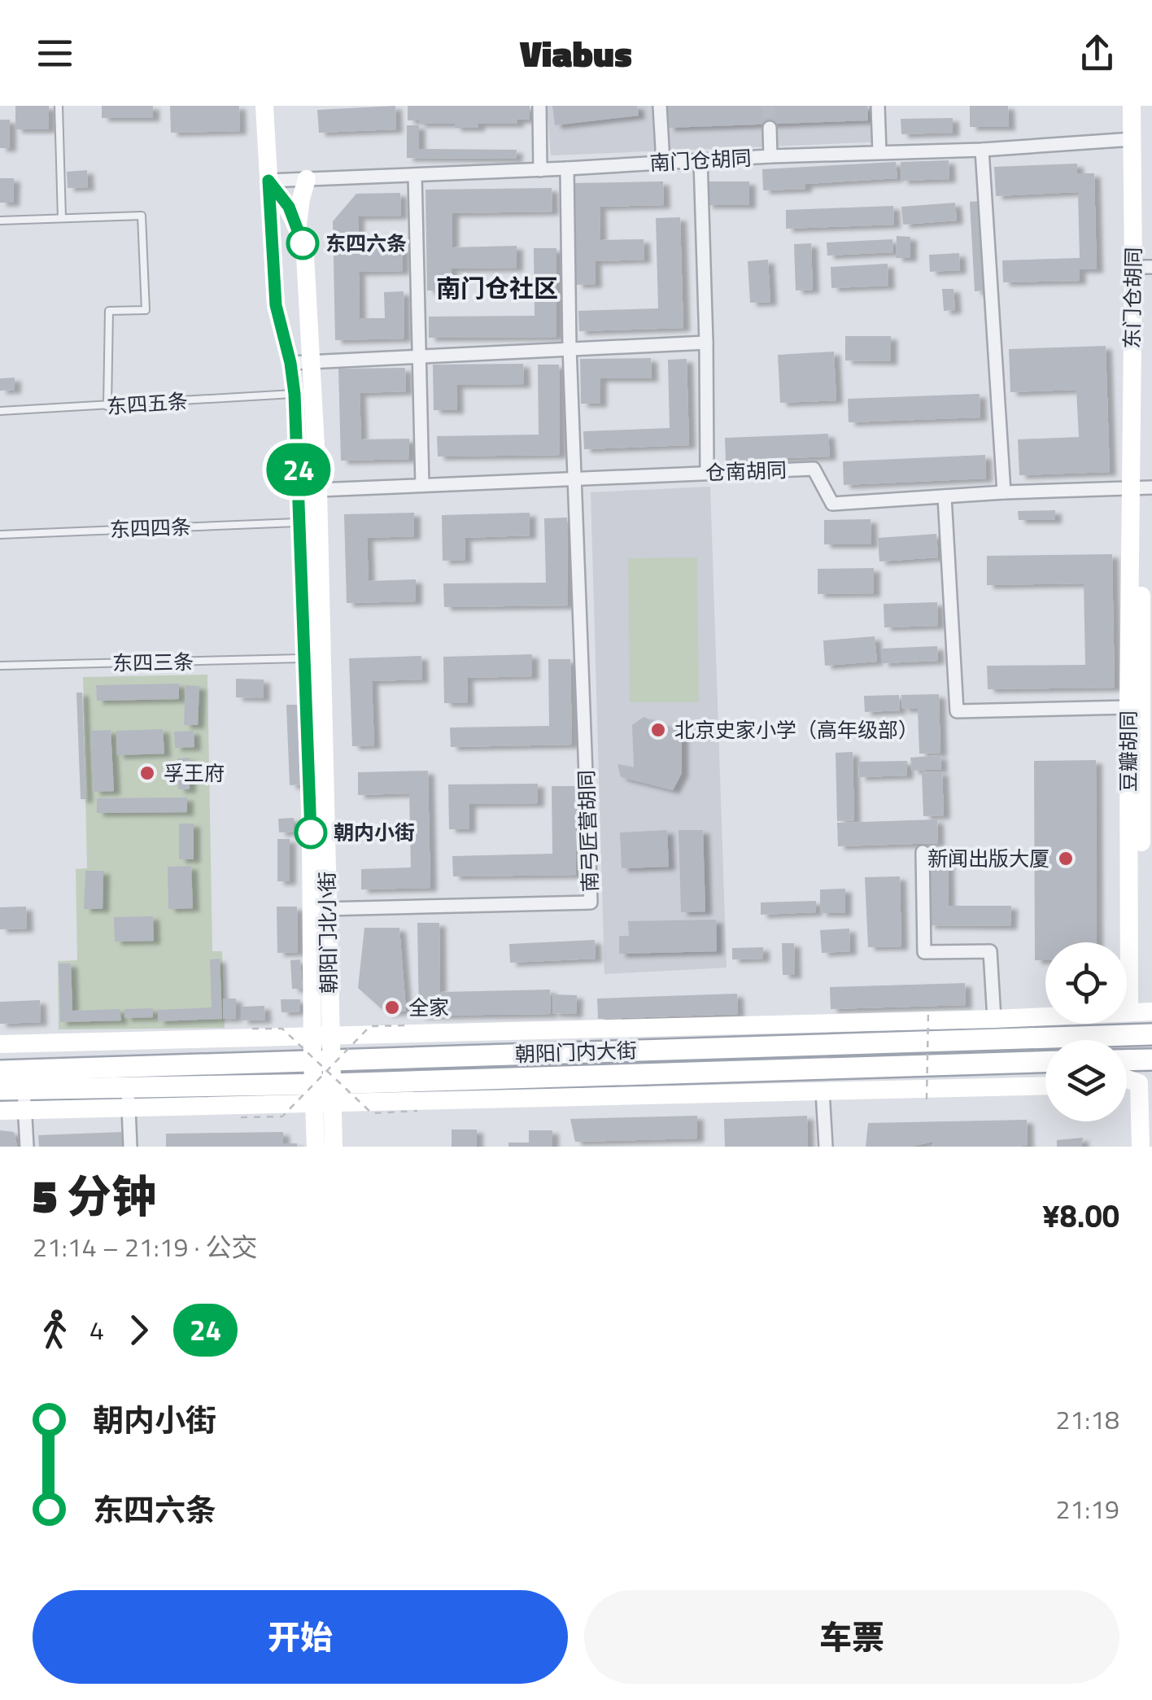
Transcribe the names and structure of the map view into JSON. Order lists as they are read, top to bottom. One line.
{"streets":{"main road":["朝阳门内大街"],"street":["南门仓胡同","东门仓胡同","仓南胡同","豆瓣胡同","南弓匠营胡同","朝阳门北小街"],"lane":["东四五条","东四四条","东四三条"]},"crossings":[["南门仓胡同","东门仓胡同"],["南门仓胡同","朝阳门北小街"],["东门仓胡同","仓南胡同"],["东门仓胡同","豆瓣胡同"],["东门仓胡同","朝阳门内大街"],["东四五条","朝阳门北小街"],["仓南胡同","豆瓣胡同"],["仓南胡同","南弓匠营胡同"],["仓南胡同","朝阳门北小街"],["东四四条","朝阳门北小街"],["东四三条","朝阳门北小街"],["豆瓣胡同","朝阳门内大街"],["南弓匠营胡同","朝阳门北小街"],["朝阳门北小街","朝阳门内大街"]],"districts":["南门仓社区"],"places":["东四六条","北京史家小学（高年级部）","孚王府","朝内小街","新闻出版大厦","全家"],"lines":["bus line 24"],"page":{"header":"Viabus","on_map":"24","heading":["5 分钟","21:14 – 21:19 · 公交","¥8.00"],"legs":["4","24"],"list":[{"name":"朝内小街","value":"21:18"},{"name":"东四六条","value":"21:19"}],"buttons":["开始","车票"]}}
